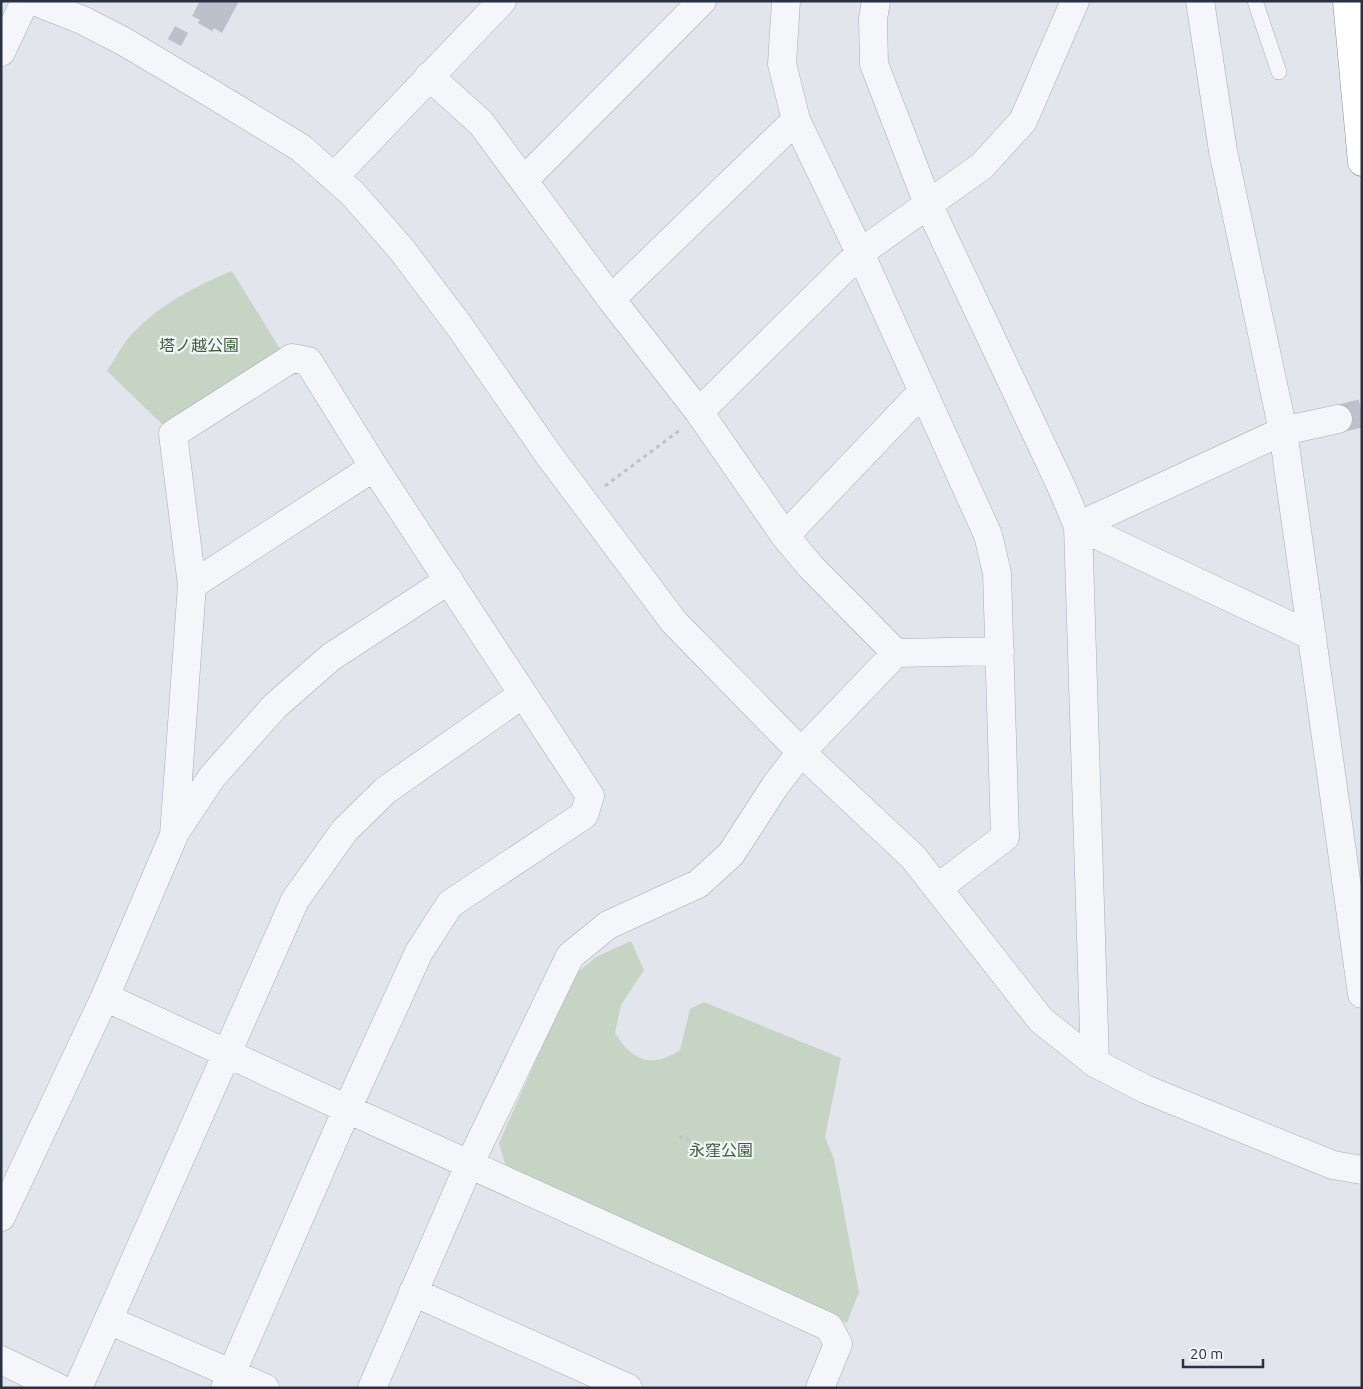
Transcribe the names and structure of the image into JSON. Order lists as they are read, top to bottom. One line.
{"parks":["塔ノ越公園","永窪公園"],"scale_bar":"20 m"}
